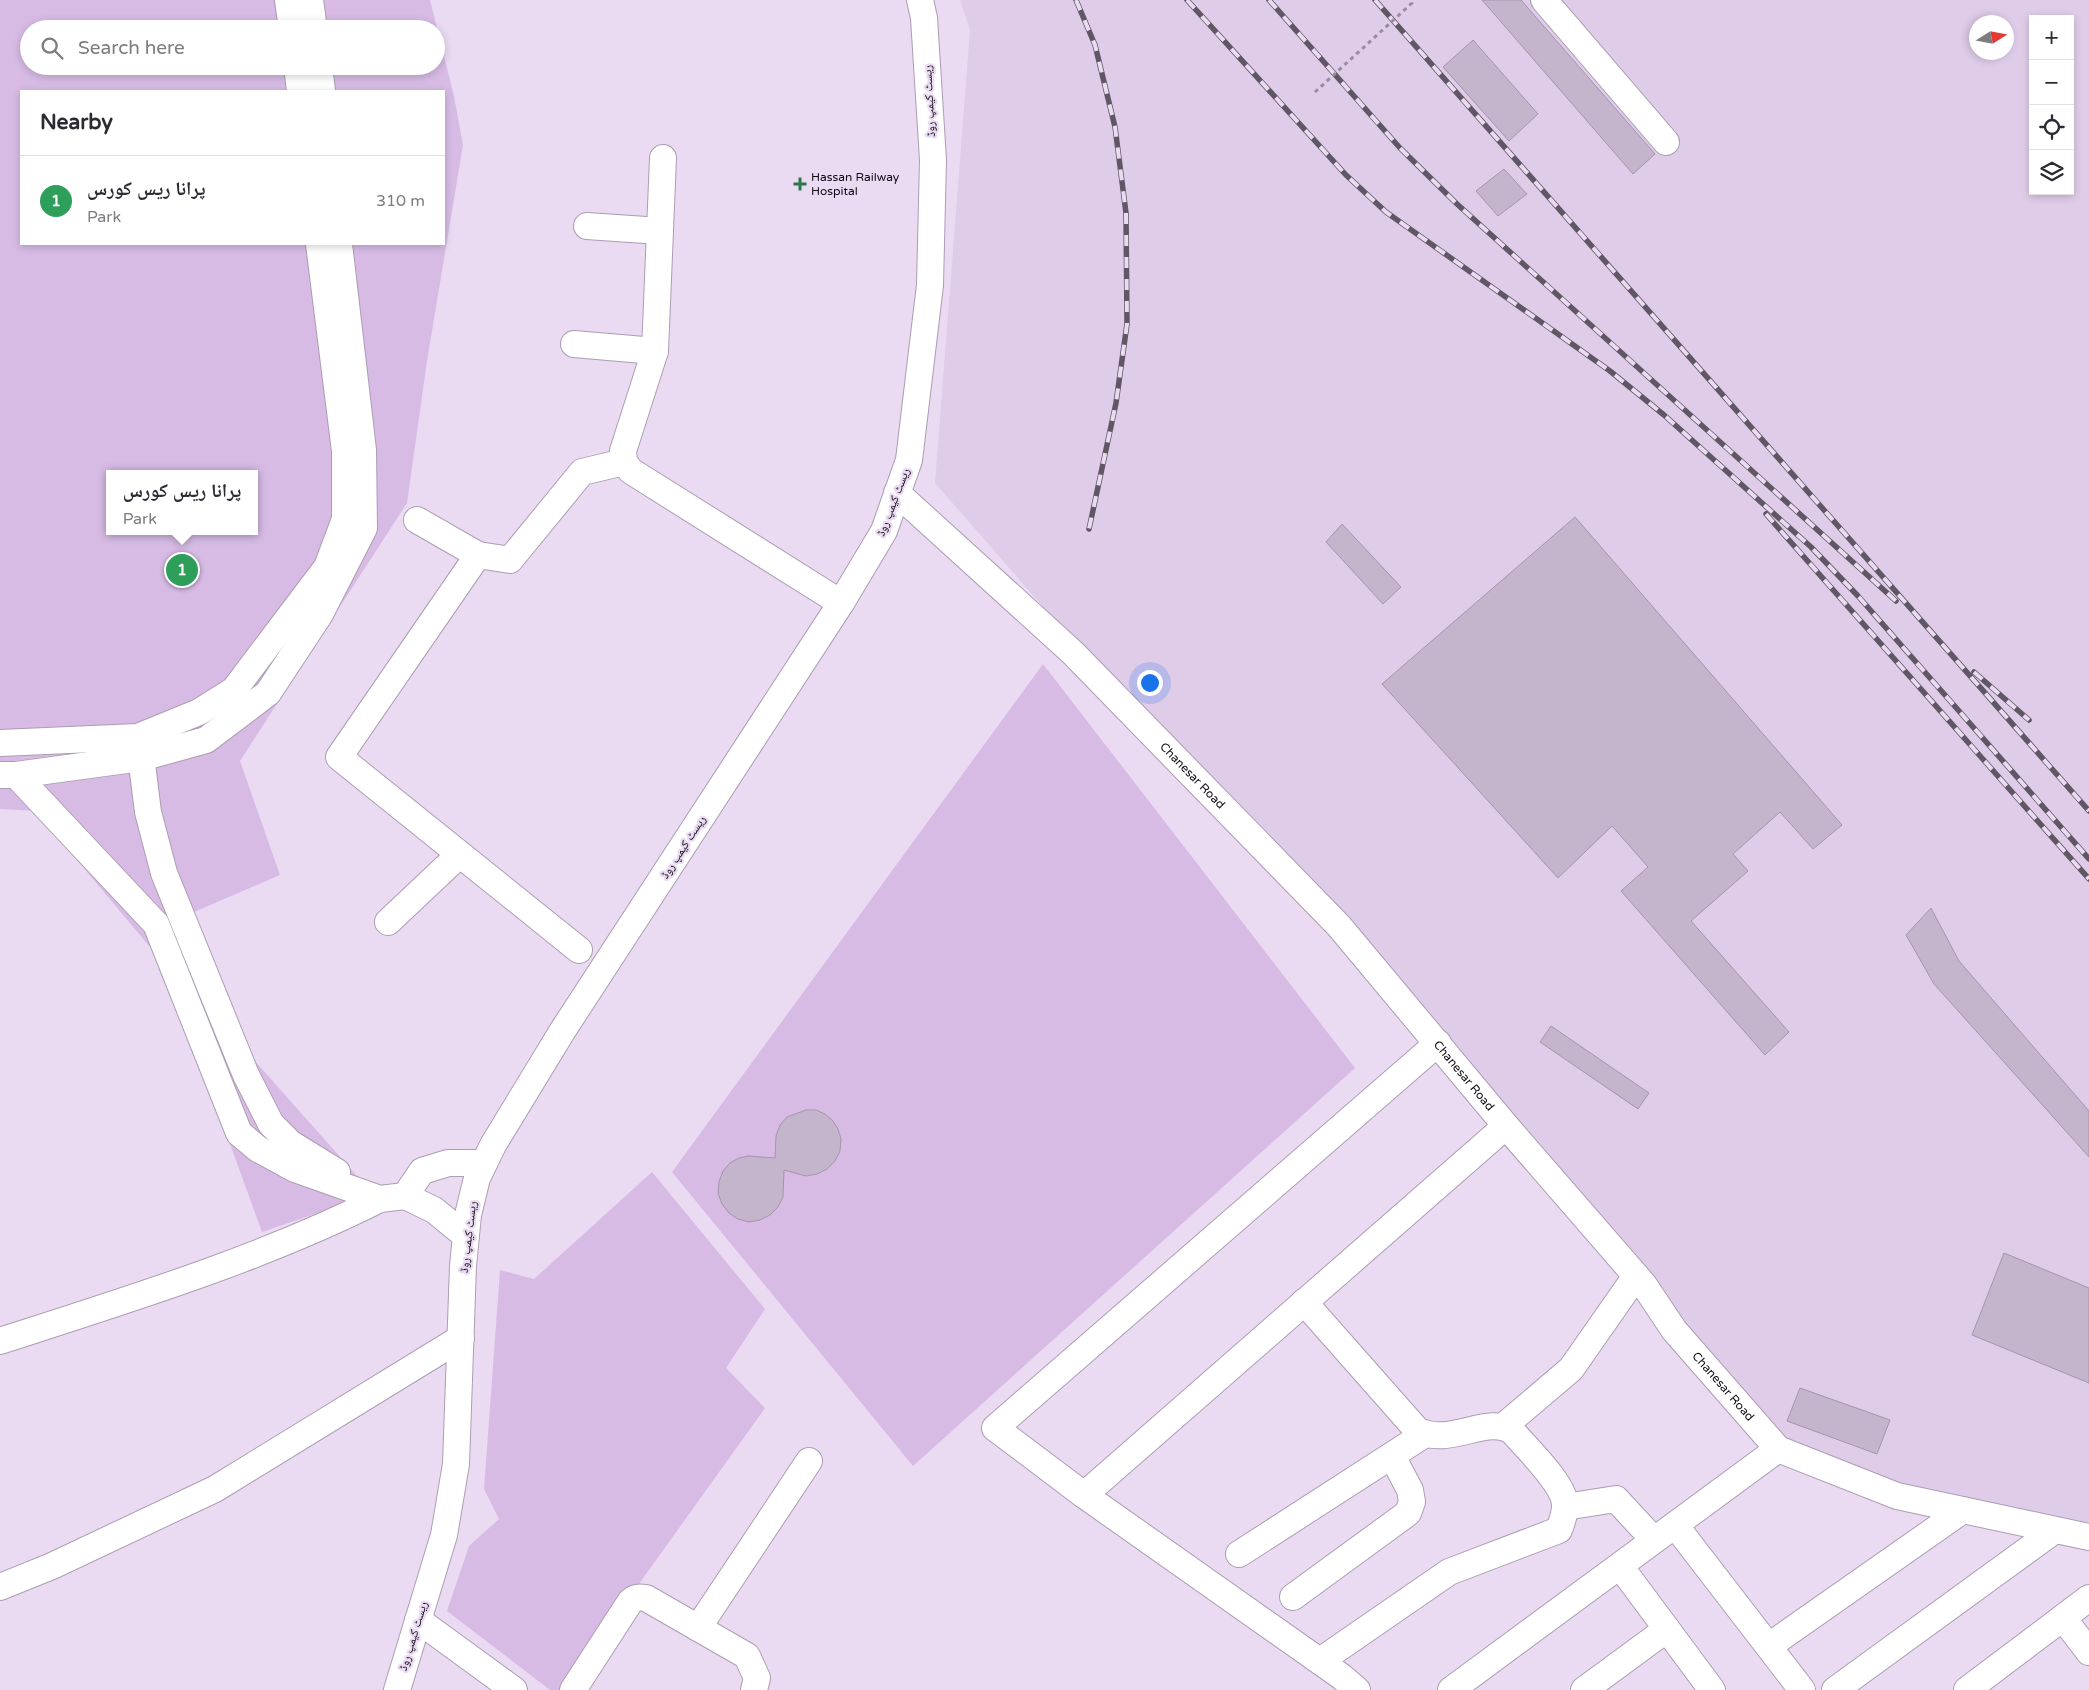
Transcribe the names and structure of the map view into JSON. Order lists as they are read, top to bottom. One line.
{"streets":{"street":["ریسٹ کیمپ روڈ","Chanesar Road"]},"crossings":[["ریسٹ کیمپ روڈ","Chanesar Road"]],"places":{"health":["Hassan Railway Hospital"]},"north":"right","page":{"map_buttons":["+","−"],"search":"Search here","heading":"Nearby","list":[{"mark":"1","name":"پرانا ریس کورس","note":"Park","value":"310 m"}],"popup":["پرانا ریس کورس","Park"],"pins":"1"}}
